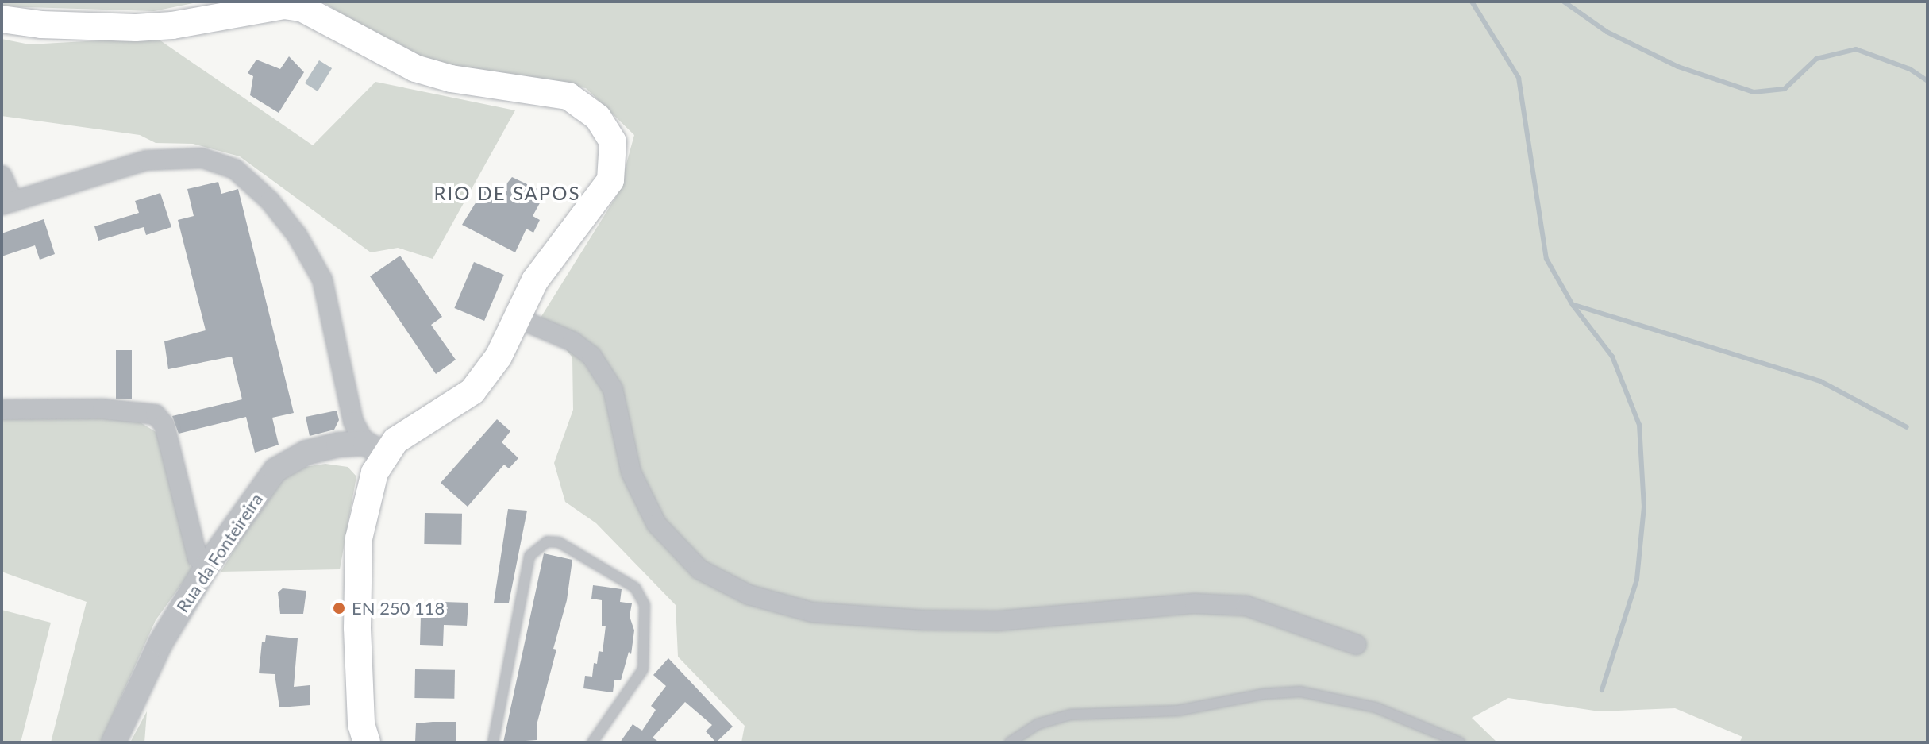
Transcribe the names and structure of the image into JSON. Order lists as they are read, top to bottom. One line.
{"streets":{"street":["Rua da Fonteireira"]},"districts":["RIO DE SAPOS"],"places":["EN 250 118"]}
